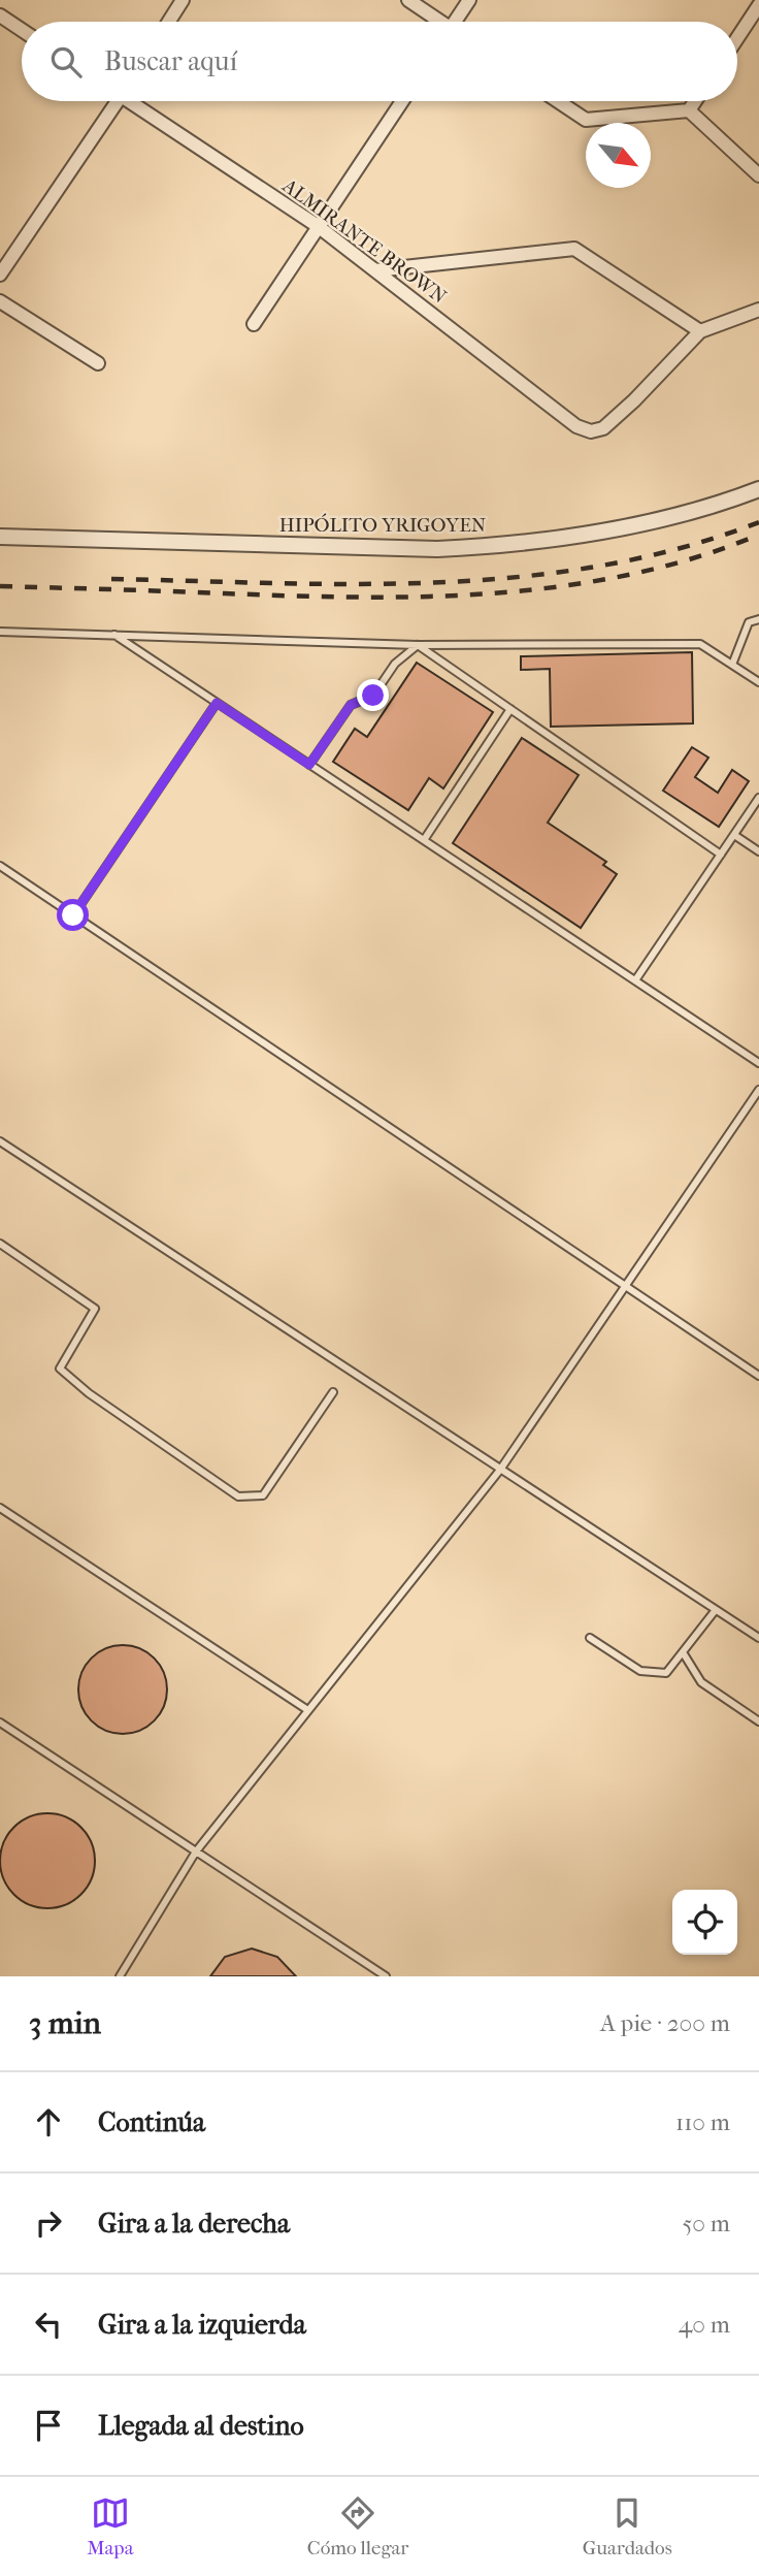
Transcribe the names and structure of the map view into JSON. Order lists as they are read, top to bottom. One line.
{"streets":{"street":["ALMIRANTE BROWN","HIPÓLITO YRIGOYEN"]},"north":"bottom right","page":{"search":"Buscar aquí","heading":["3 min","A pie · 200 m"],"list":[["Continúa","110 m"],["Gira a la derecha","50 m"],["Gira a la izquierda","40 m"],"Llegada al destino"],"nav":["Mapa","Cómo llegar","Guardados"]}}
